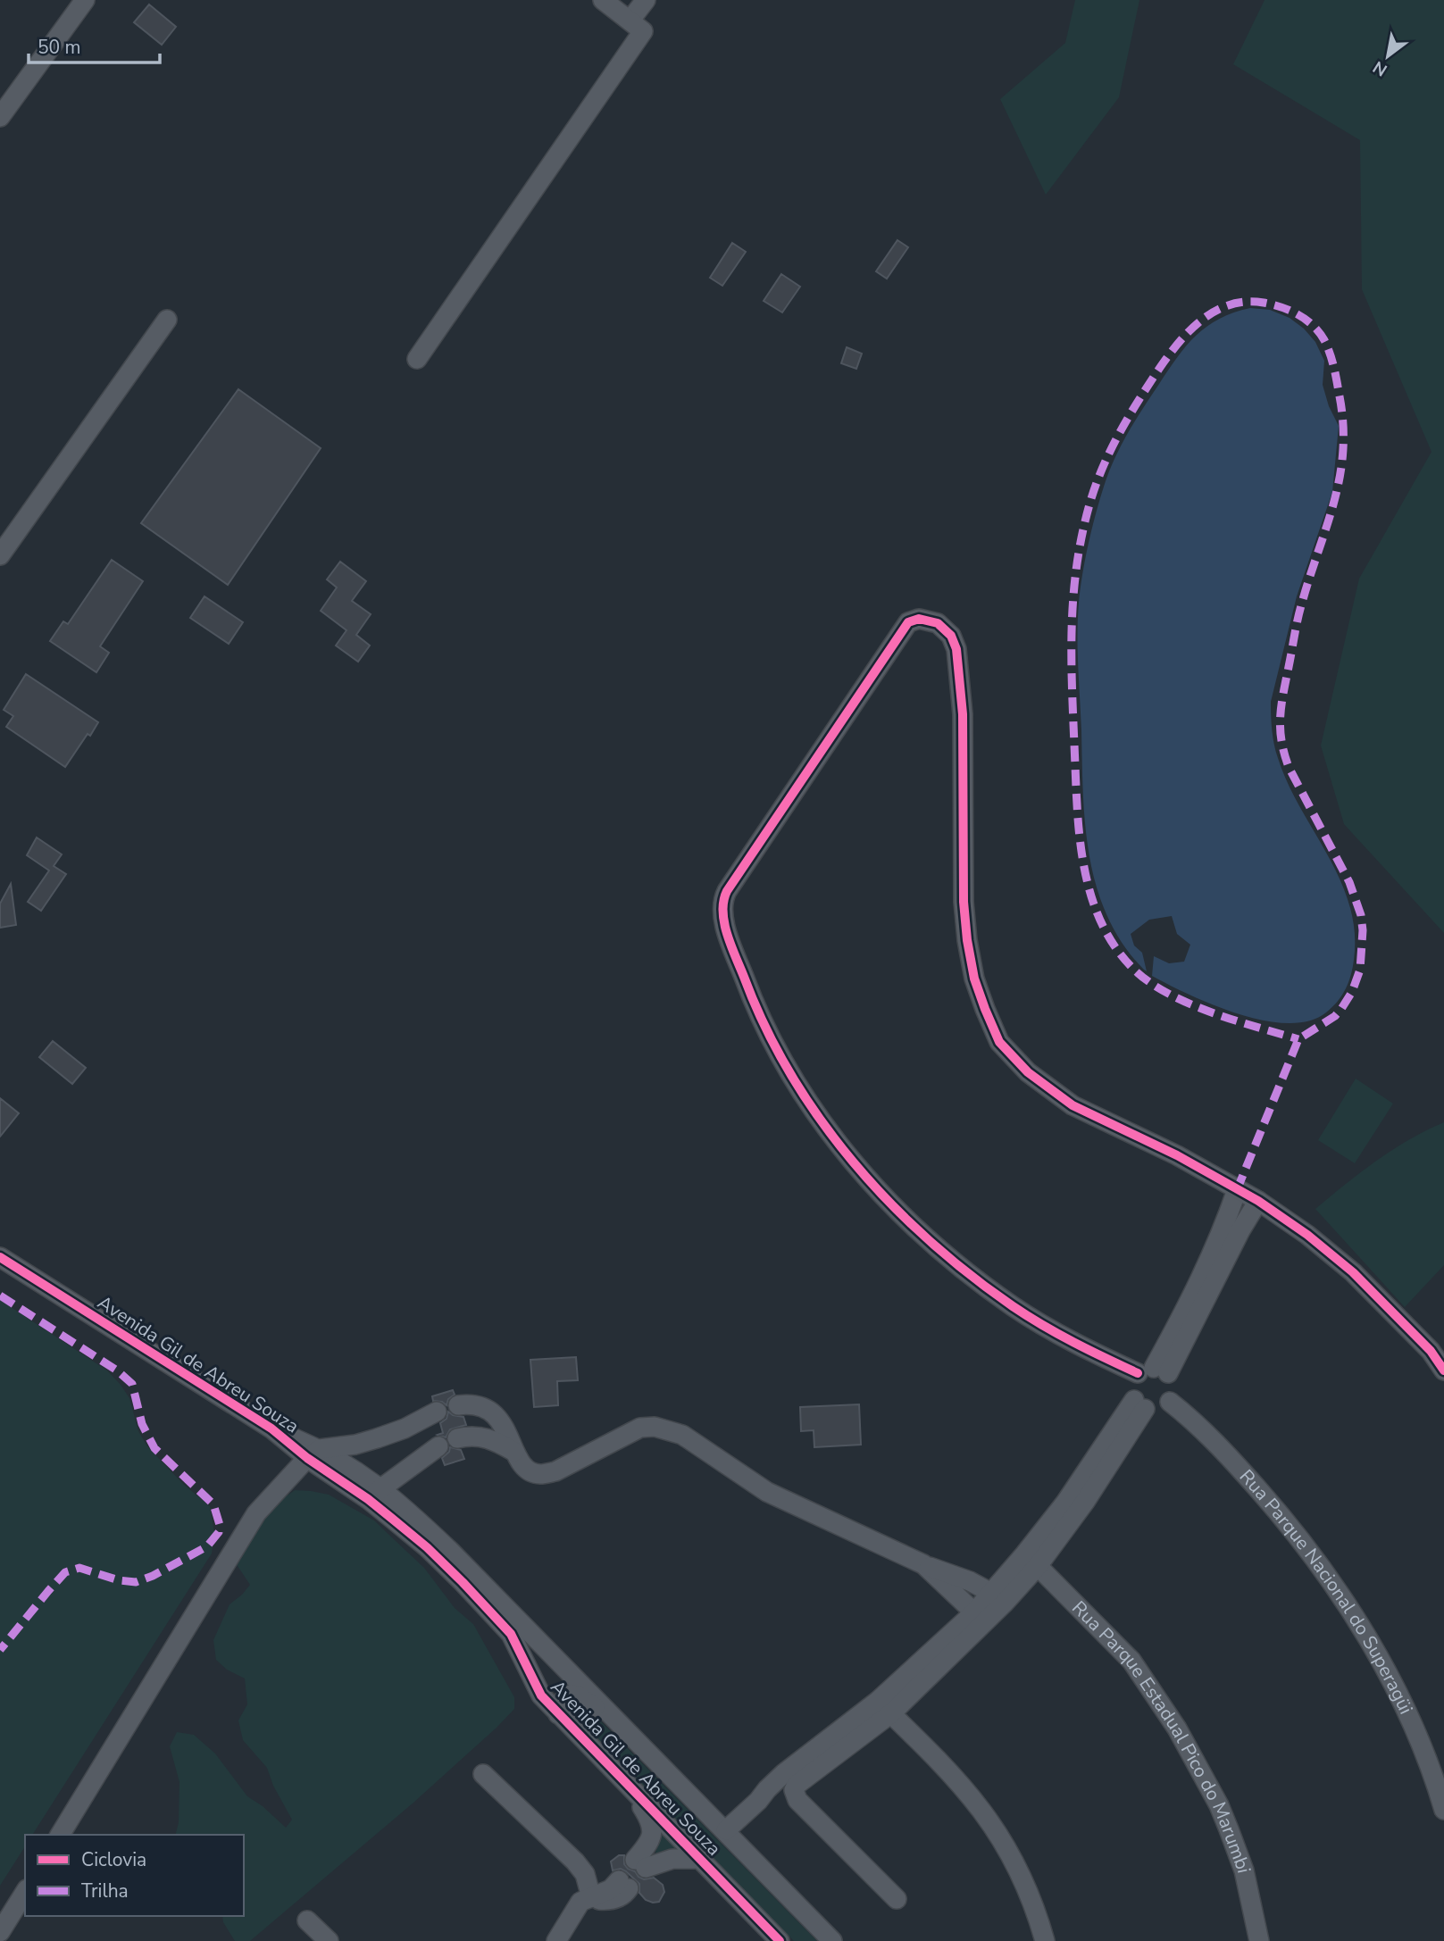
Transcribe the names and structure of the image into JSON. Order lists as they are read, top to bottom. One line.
{"streets":{"street":["Avenida Gil de Abreu Souza","Rua Parque Nacional do Superagüi","Rua Parque Estadual Pico do Marumbi"]},"legend":["Ciclovia","Trilha"],"scale_bar":"50 m","north":"bottom left"}
